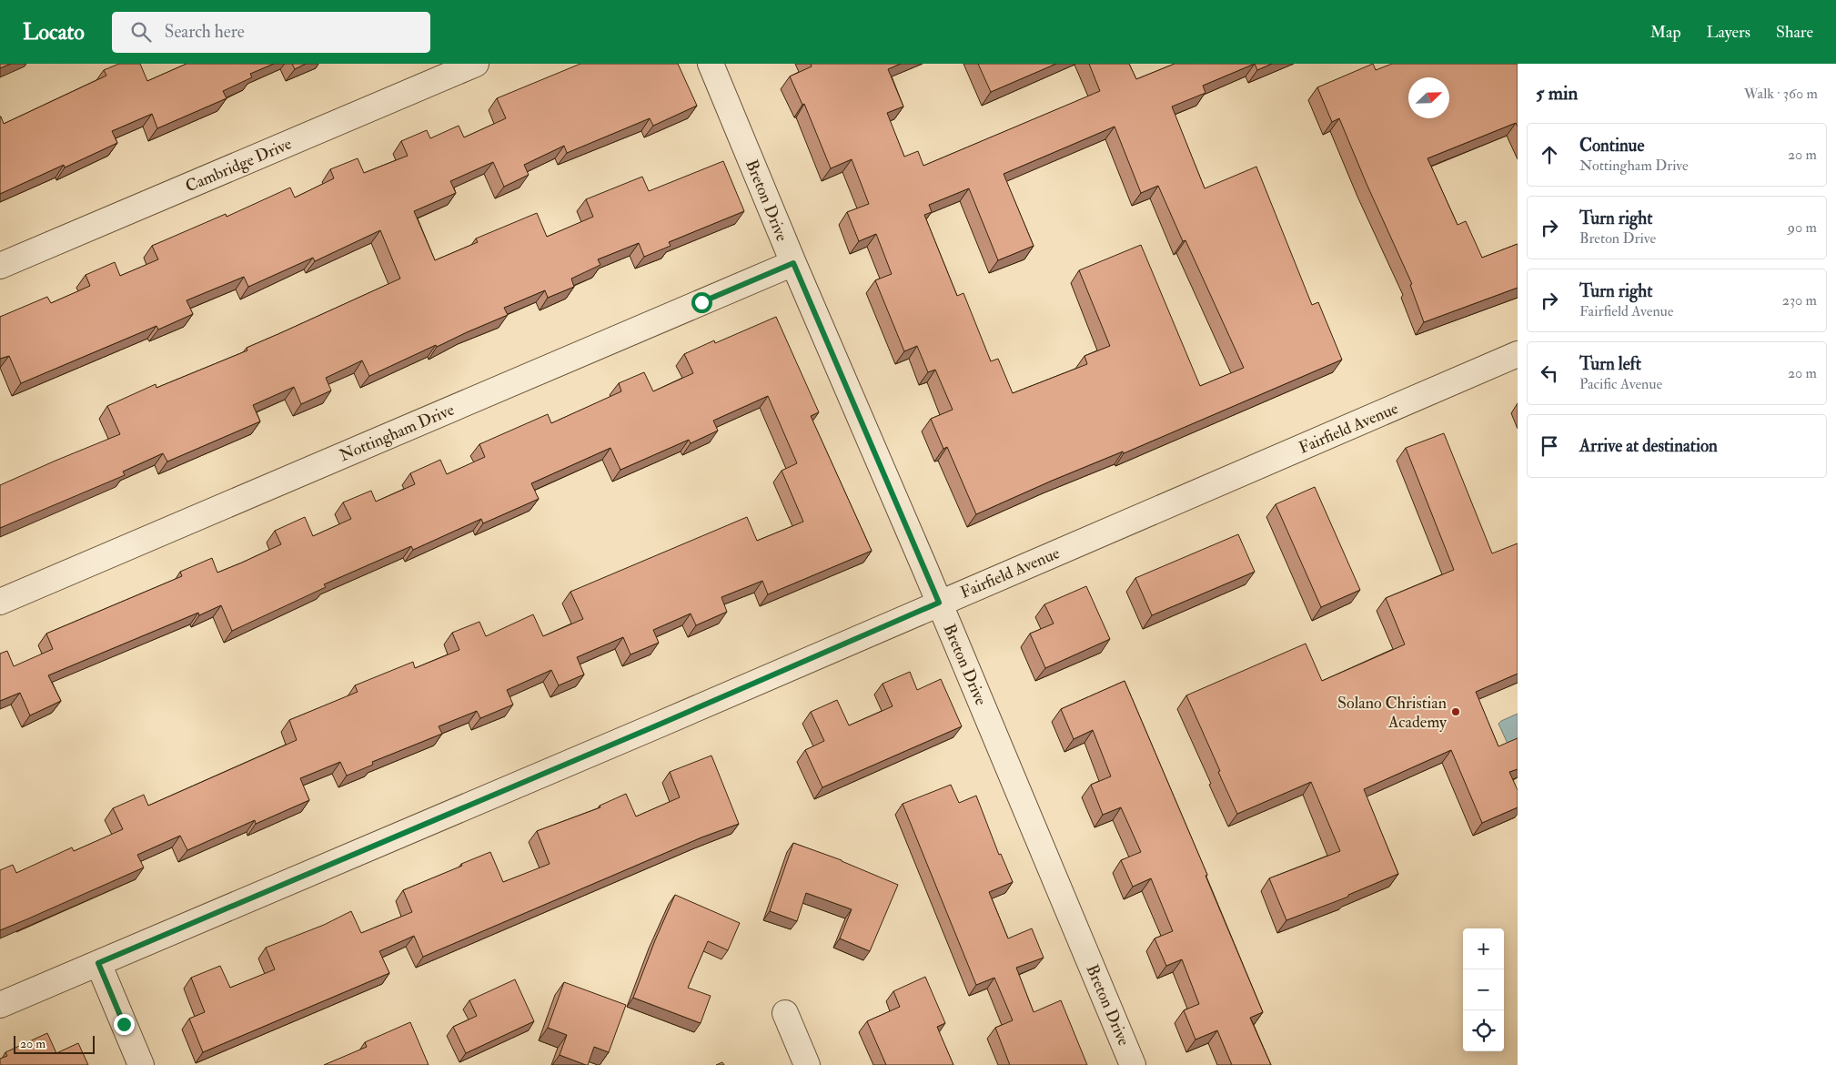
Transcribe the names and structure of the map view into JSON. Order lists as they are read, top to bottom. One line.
{"streets":{"street":["Cambridge Drive","Breton Drive","Fairfield Avenue","Nottingham Drive"]},"crossings":[["Breton Drive","Fairfield Avenue"],["Breton Drive","Nottingham Drive"]],"places":["Solano Christian Academy"],"scale_bar":"20 m","north":"top right","page":{"header":"Locato","search":"Search here","nav":["Map","Layers","Share"],"heading":["5 min","Walk · 360 m"],"list":[["Continue","Nottingham Drive","20 m"],["Turn right","Breton Drive","90 m"],["Turn right","Fairfield Avenue","230 m"],["Turn left","Pacific Avenue","20 m"],"Arrive at destination"],"map_buttons":["+","−"],"scale":"20 m"}}
